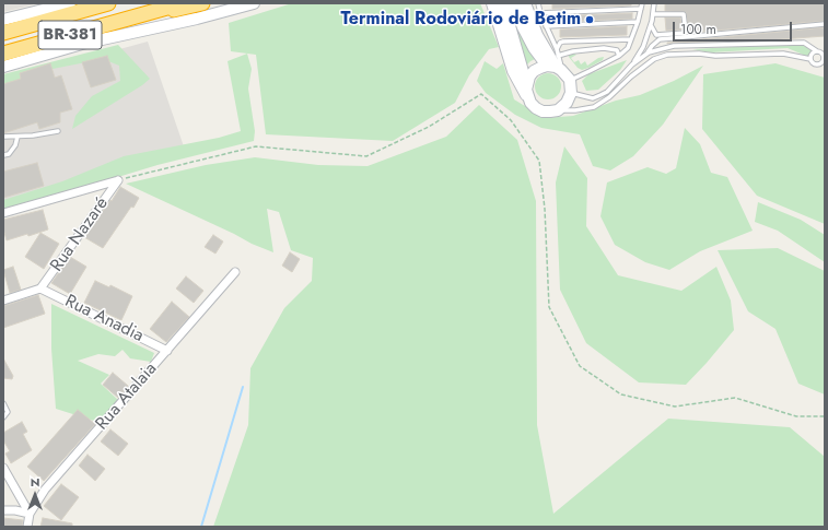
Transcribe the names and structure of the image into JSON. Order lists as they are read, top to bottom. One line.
{"streets":{"highway":["BR-381"],"street":["Rua Nazaré","Rua Anadia","Rua Atalaia"]},"crossings":[["Rua Nazaré","Rua Anadia"],["Rua Anadia","Rua Atalaia"]],"places":["Terminal Rodoviário de Betim"],"scale_bar":"100 m","north":"top"}
